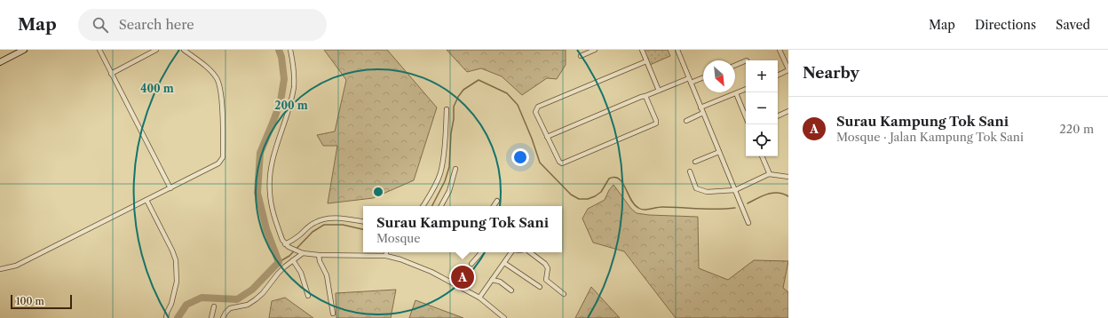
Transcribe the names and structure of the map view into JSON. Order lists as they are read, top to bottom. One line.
{"scale_bar":"100 m","north":"bottom right","page":{"header":"Map","search":"Search here","nav":["Map","Directions","Saved"],"heading":"Nearby","map_buttons":["+","−"],"list":[{"mark":"A","name":"Surau Kampung Tok Sani","note":"Mosque · Jalan Kampung Tok Sani","value":"220 m"}],"popup":["Surau Kampung Tok Sani","Mosque"],"pins":"A","scale":"100 m"},"rings":["400 m","200 m"]}
